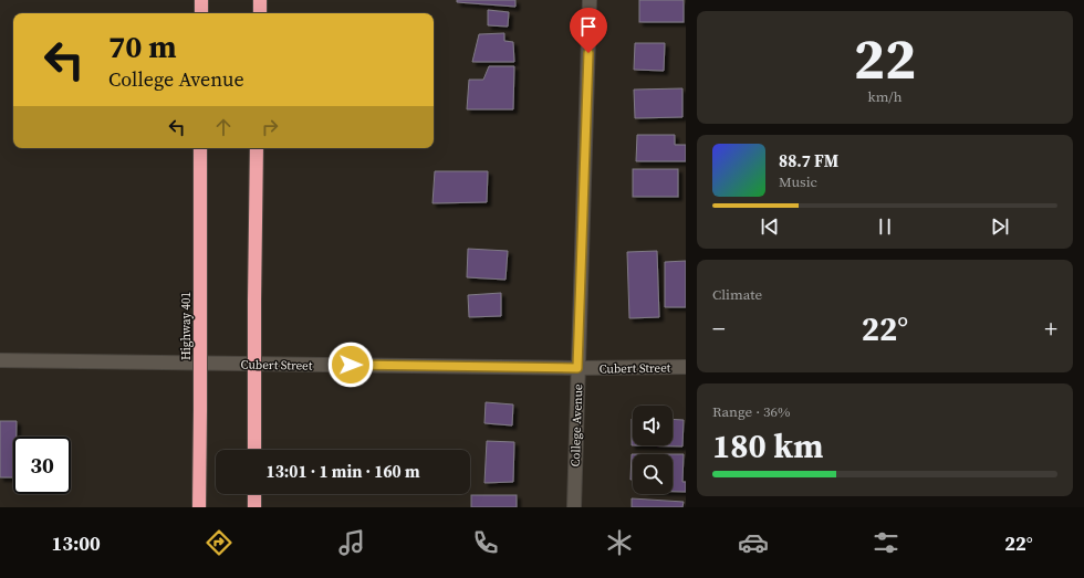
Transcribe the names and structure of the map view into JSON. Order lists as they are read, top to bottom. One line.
{"streets":{"highway":["Highway 401"],"street":["Cubert Street","College Avenue"]},"crossings":[["Cubert Street","College Avenue"]],"page":{"tile":[["22","km/h"],"Climate",["Range · 36%","180 km"]],"turn":["70 m","College Avenue"],"song":["88.7 FM","Music"],"heat":["−","22°","+"],"limit":"30","trip":"13:01 · 1 min · 160 m","tabs":["13:00","22°"]}}
